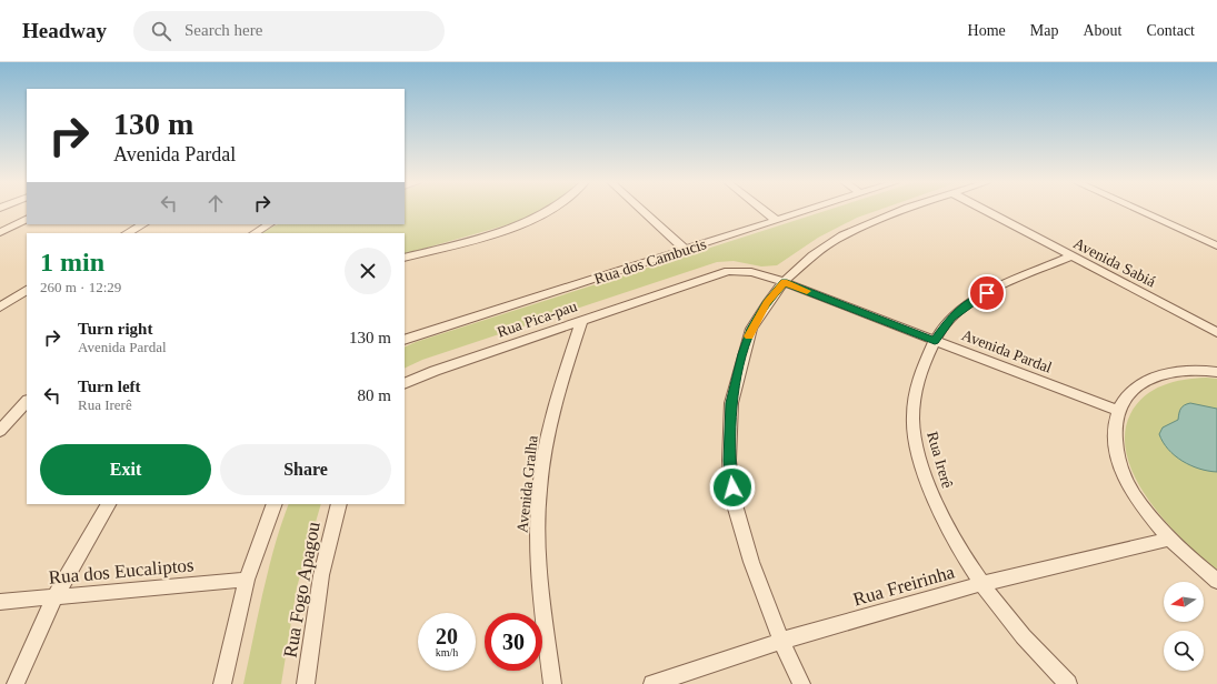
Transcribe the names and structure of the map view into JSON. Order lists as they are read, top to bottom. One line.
{"streets":{"street":["Rua dos Cambucis","Avenida Sabiá","Rua Pica-pau","Avenida Pardal","Rua Irerê","Avenida Gralha","Rua dos Eucaliptos","Rua Freirinha","Rua Fogo Apagou"]},"crossings":[["Avenida Sabiá","Rua Irerê"],["Rua Pica-pau","Avenida Pardal"],["Rua Pica-pau","Avenida Gralha"],["Avenida Pardal","Rua Irerê"],["Rua Irerê","Rua Freirinha"]],"north":"left","page":{"header":"Headway","search":"Search here","nav":["Home","Map","About","Contact"],"turn":["130 m","Avenida Pardal"],"heading":["1 min","260 m · 12:29"],"list":[{"name":"Turn right","note":"Avenida Pardal","value":"130 m"},{"name":"Turn left","note":"Rua Irerê","value":"80 m"}],"buttons":["Exit","Share"],"speed":"20 km/h","limit":"30"}}
